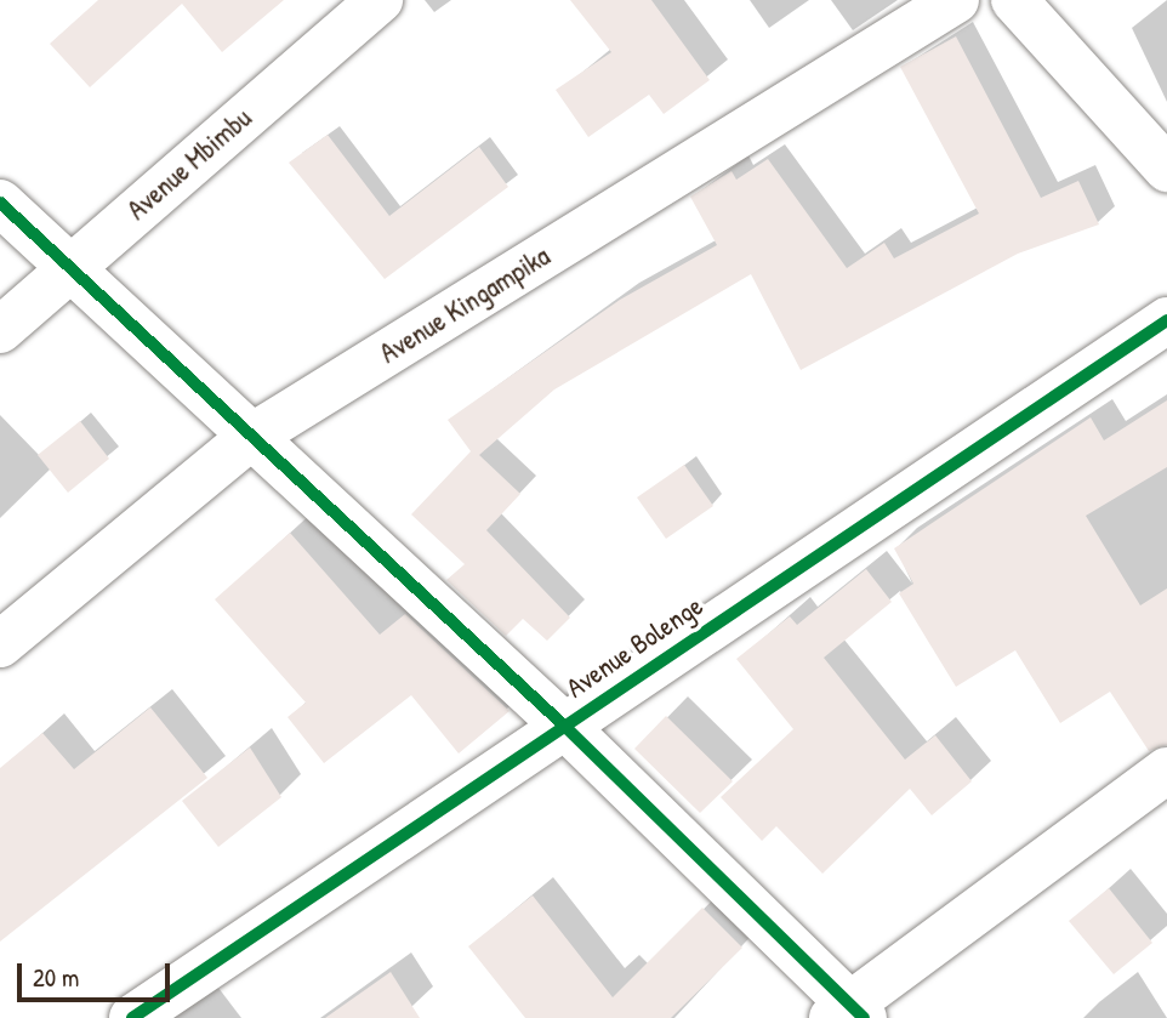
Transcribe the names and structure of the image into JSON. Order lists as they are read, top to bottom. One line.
{"streets":{"street":["Avenue Mbimbu","Avenue Kingampika","Avenue Bolenge"]},"scale_bar":"20 m"}
